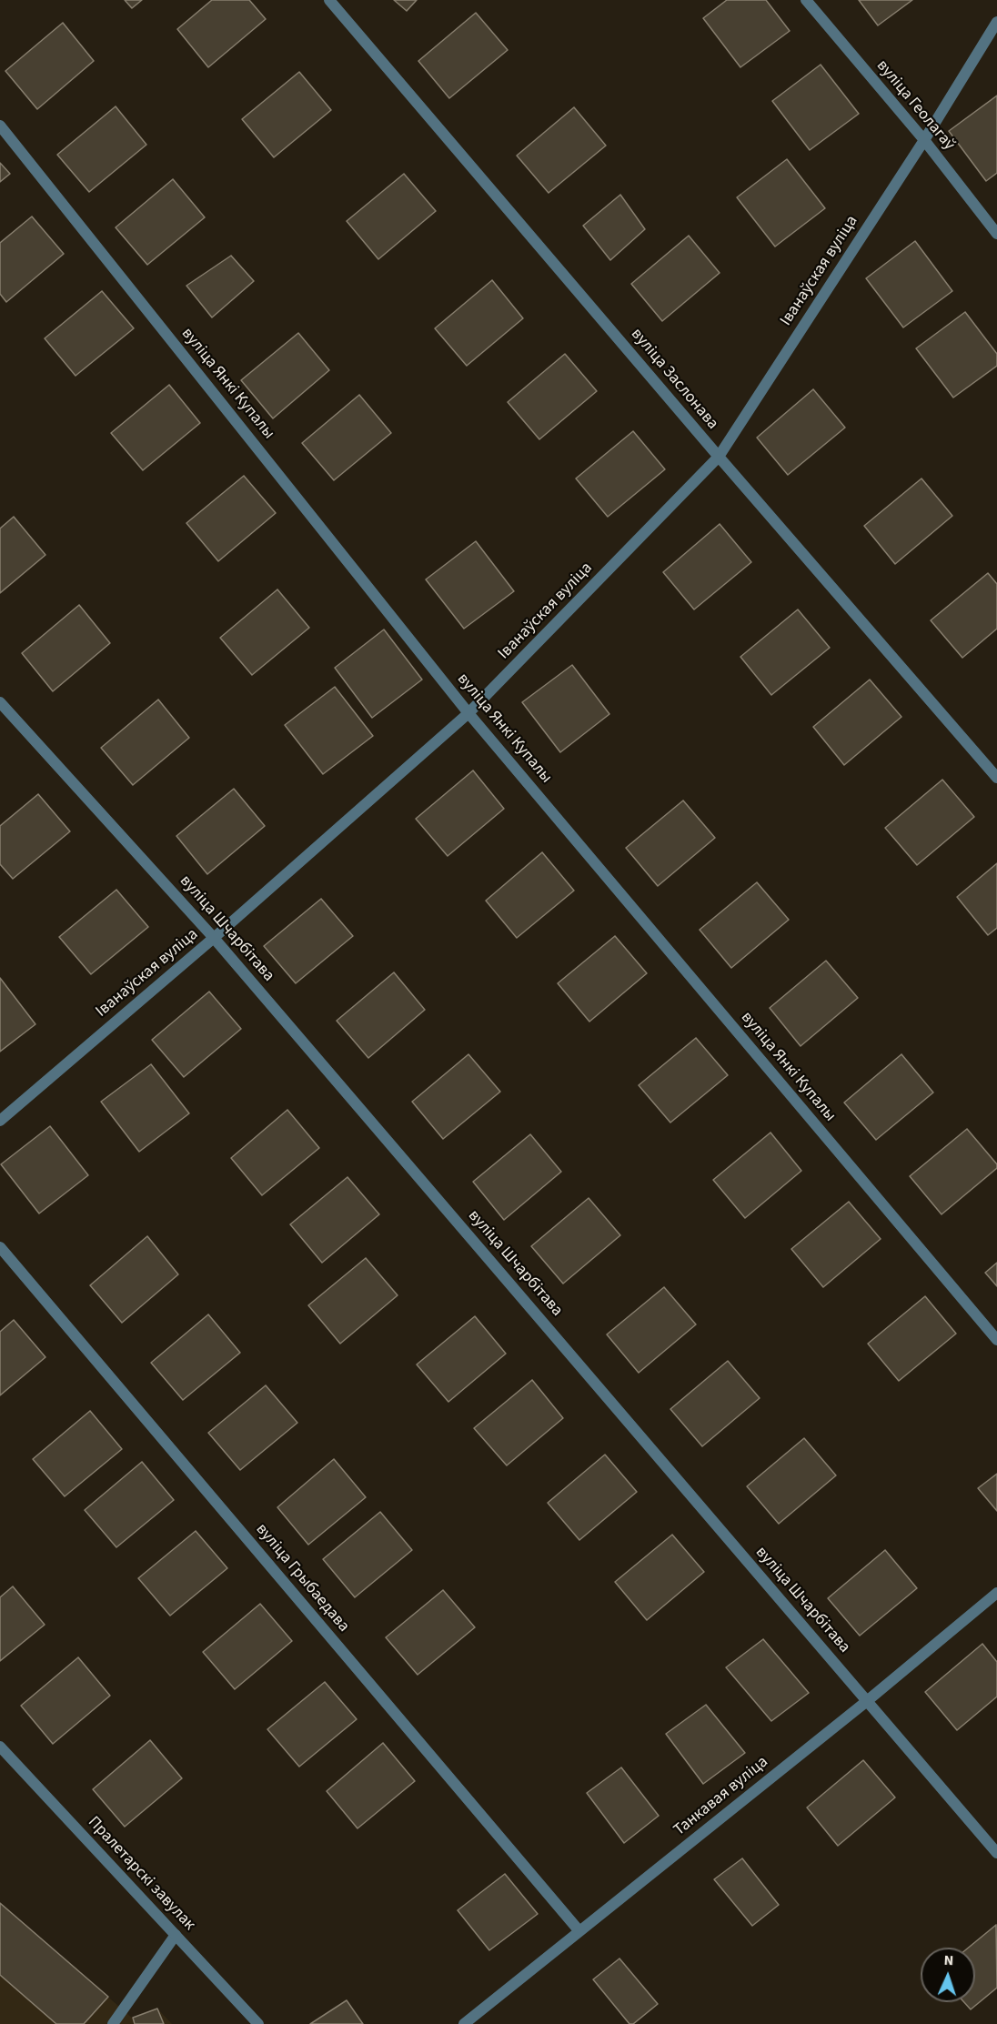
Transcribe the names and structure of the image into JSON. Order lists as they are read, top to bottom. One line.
{"streets":{"street":["вуліца Геолагаў","Іванаўская вуліца","вуліца Заслонава","вуліца Янкі Купалы","вуліца Шчарбітава","вуліца Грыбаедава","Танкавая вуліца","Пралетарскі завулак"]},"crossings":[["вуліца Геолагаў","Іванаўская вуліца"],["Іванаўская вуліца","вуліца Заслонава"],["Іванаўская вуліца","вуліца Янкі Купалы"],["Іванаўская вуліца","вуліца Шчарбітава"],["вуліца Шчарбітава","Танкавая вуліца"],["вуліца Грыбаедава","Танкавая вуліца"]],"north":"top"}
